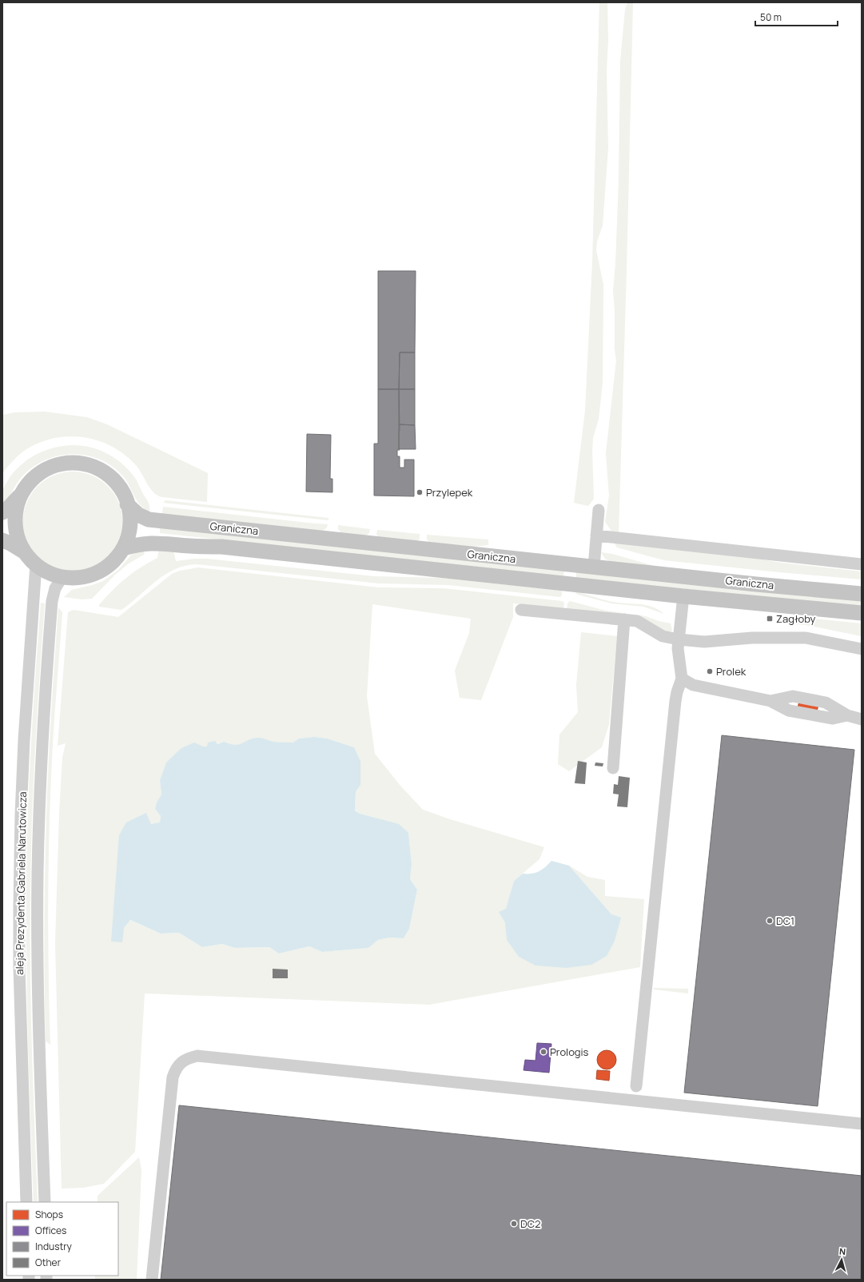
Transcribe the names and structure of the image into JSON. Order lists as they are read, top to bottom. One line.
{"streets":{"main road":["Graniczna"],"street":["aleja Prezydenta Gabriela Narutowicza"]},"places":{"other":["Przylepek","Prolek","DC1","Prologis","DC2"],"transit":["Zagłoby"]},"legend":["Shops","Offices","Industry","Other"],"scale_bar":"50 m","north":"top"}
